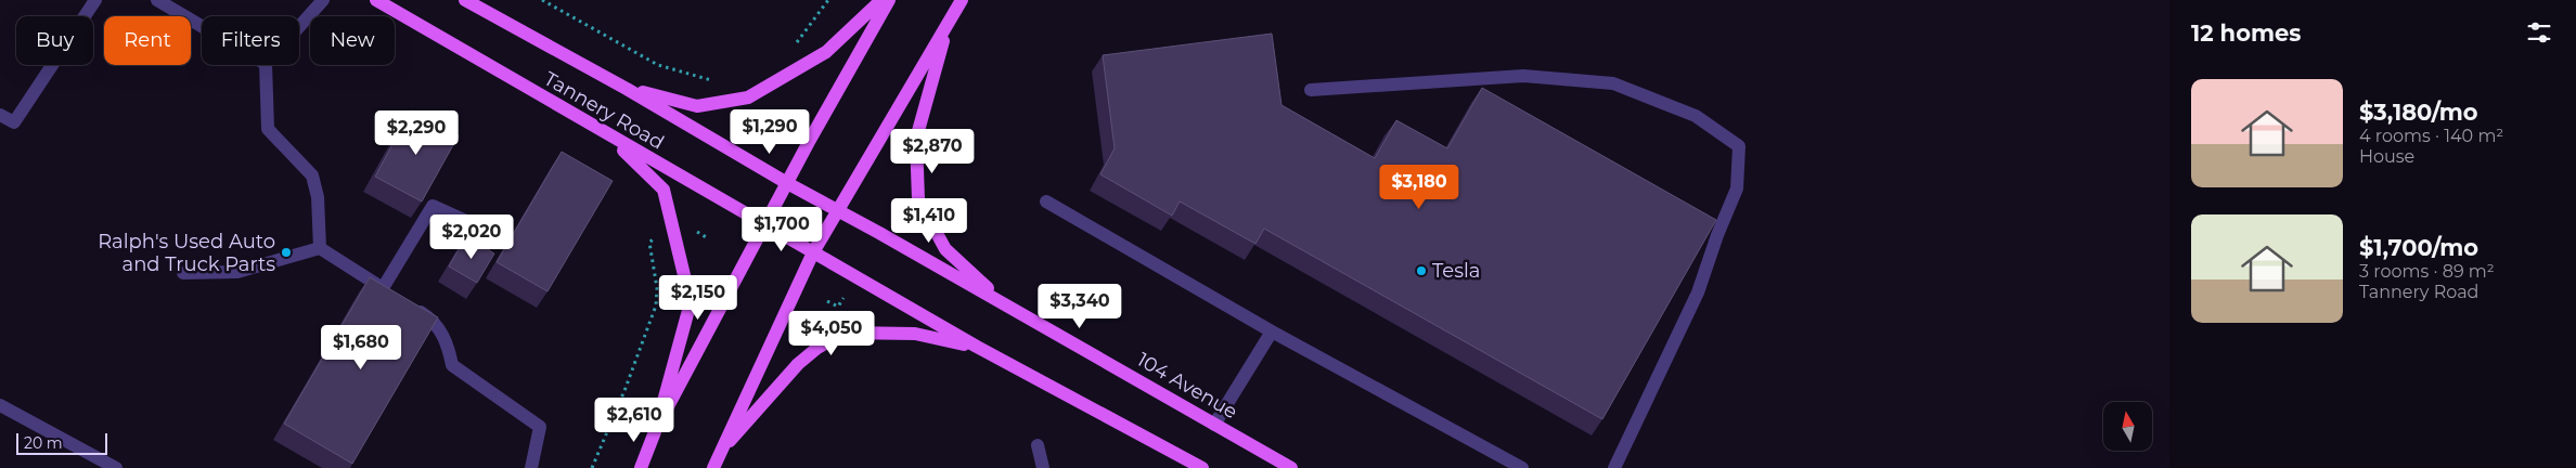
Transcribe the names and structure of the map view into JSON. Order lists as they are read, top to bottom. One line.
{"streets":{"main road":["Tannery Road","104 Avenue"]},"crossings":[["Tannery Road","104 Avenue"]],"places":["Ralph's Used Auto and Truck Parts","Tesla"],"scale_bar":"20 m","north":"top","page":{"heading":"12 homes","chip":["Buy","Rent","Filters","New"],"list":[{"name":"$3,180/mo","note":"4 rooms · 140 m² · House"},{"name":"$1,700/mo","note":"3 rooms · 89 m² · Tannery Road"}],"price":["$1,290","$2,290","$2,870","$3,180","$1,410","$1,700","$2,020","$2,150","$3,340","$4,050","$1,680","$2,610"],"scale":"20 m"}}
